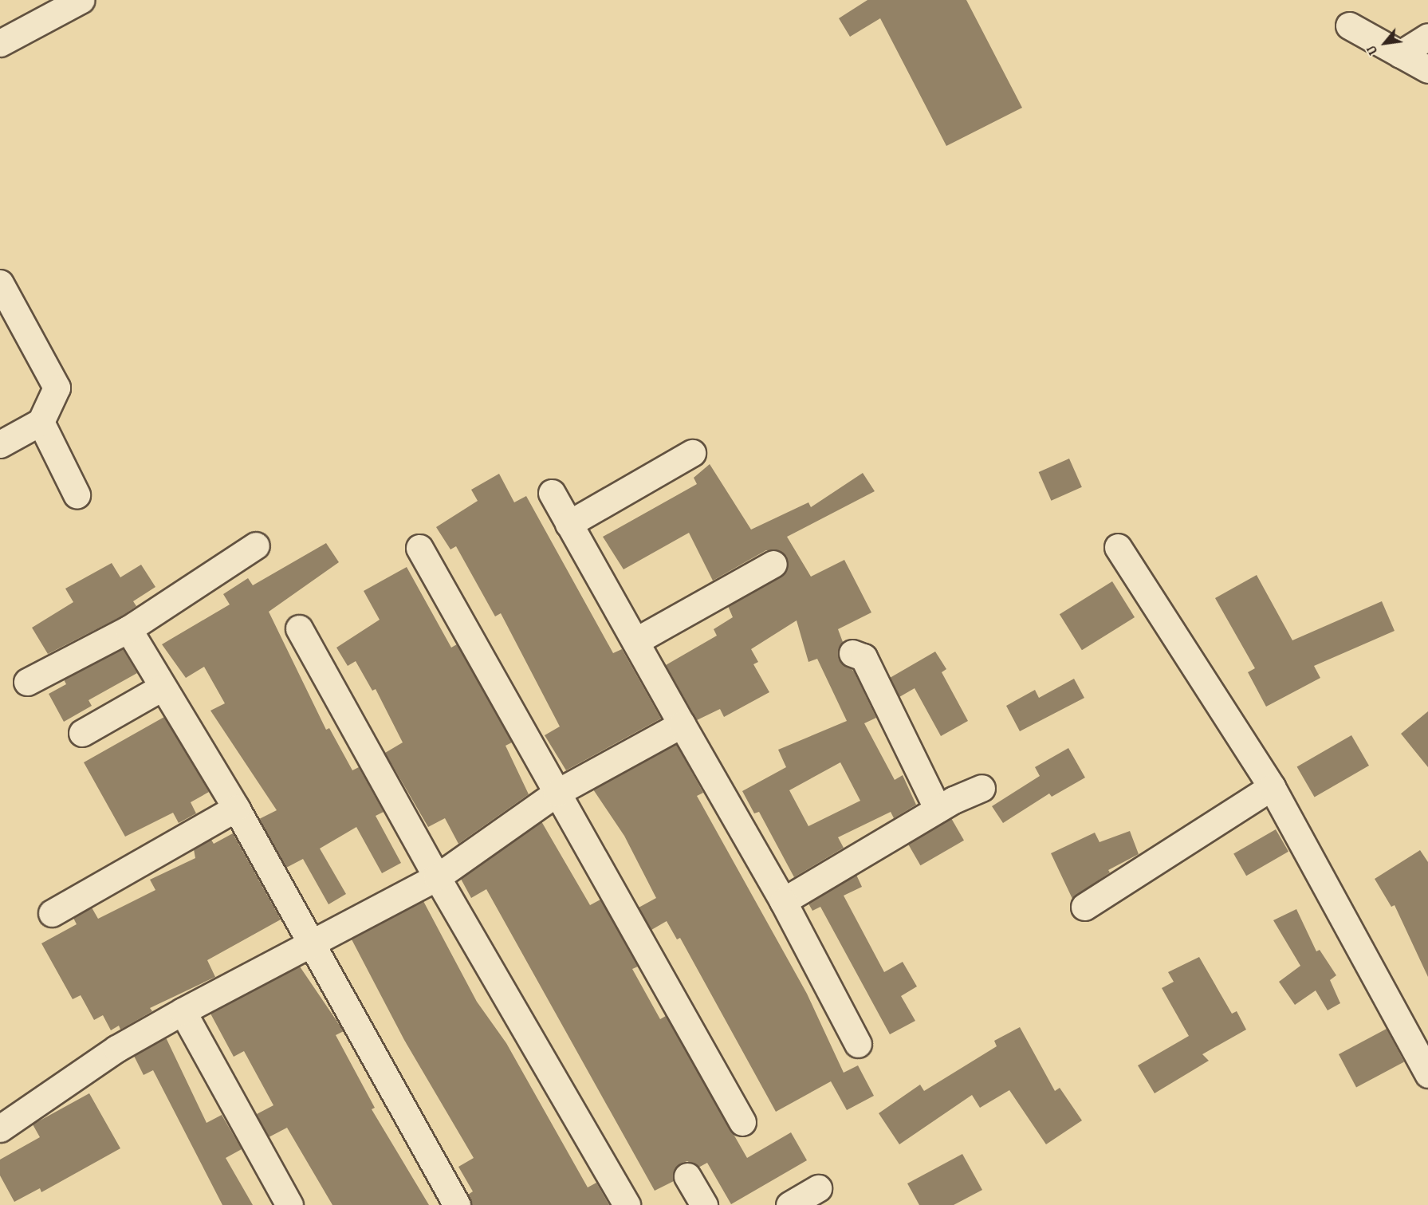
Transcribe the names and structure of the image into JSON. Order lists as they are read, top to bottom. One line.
{"north":"bottom left"}
